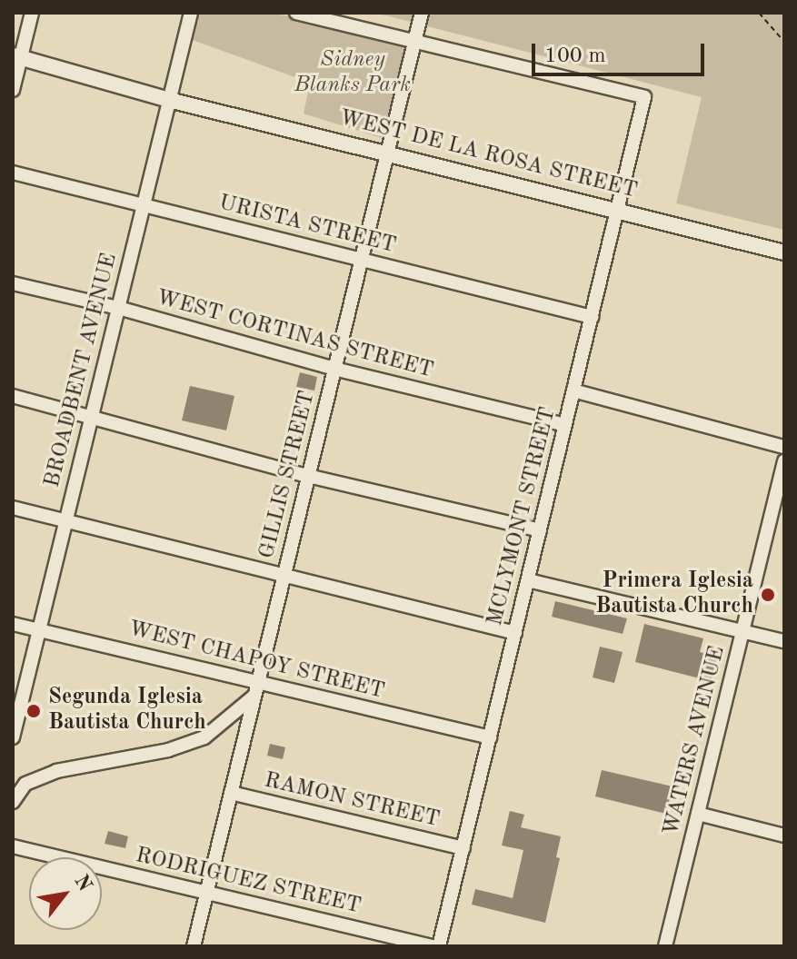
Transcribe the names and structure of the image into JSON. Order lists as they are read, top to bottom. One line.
{"streets":{"street":["WEST DE LA ROSA STREET","URISTA STREET","WEST CORTINAS STREET","BROADBENT AVENUE","GILLIS STREET","MCLYMONT STREET","WEST CHAPOY STREET","WATERS AVENUE","RAMON STREET","RODRIGUEZ STREET"]},"crossings":[["WEST DE LA ROSA STREET","BROADBENT AVENUE"],["WEST DE LA ROSA STREET","GILLIS STREET"],["WEST DE LA ROSA STREET","MCLYMONT STREET"],["URISTA STREET","BROADBENT AVENUE"],["URISTA STREET","GILLIS STREET"],["URISTA STREET","MCLYMONT STREET"],["WEST CORTINAS STREET","BROADBENT AVENUE"],["WEST CORTINAS STREET","GILLIS STREET"],["WEST CORTINAS STREET","MCLYMONT STREET"],["BROADBENT AVENUE","WEST CHAPOY STREET"],["GILLIS STREET","MCLYMONT STREET"],["GILLIS STREET","WEST CHAPOY STREET"],["GILLIS STREET","RAMON STREET"],["GILLIS STREET","RODRIGUEZ STREET"],["MCLYMONT STREET","WEST CHAPOY STREET"],["MCLYMONT STREET","RAMON STREET"]],"parks":["Sidney Blanks Park"],"places":["Primera Iglesia Bautista Church","Segunda Iglesia Bautista Church"],"scale_bar":"100 m","north":"top right"}
